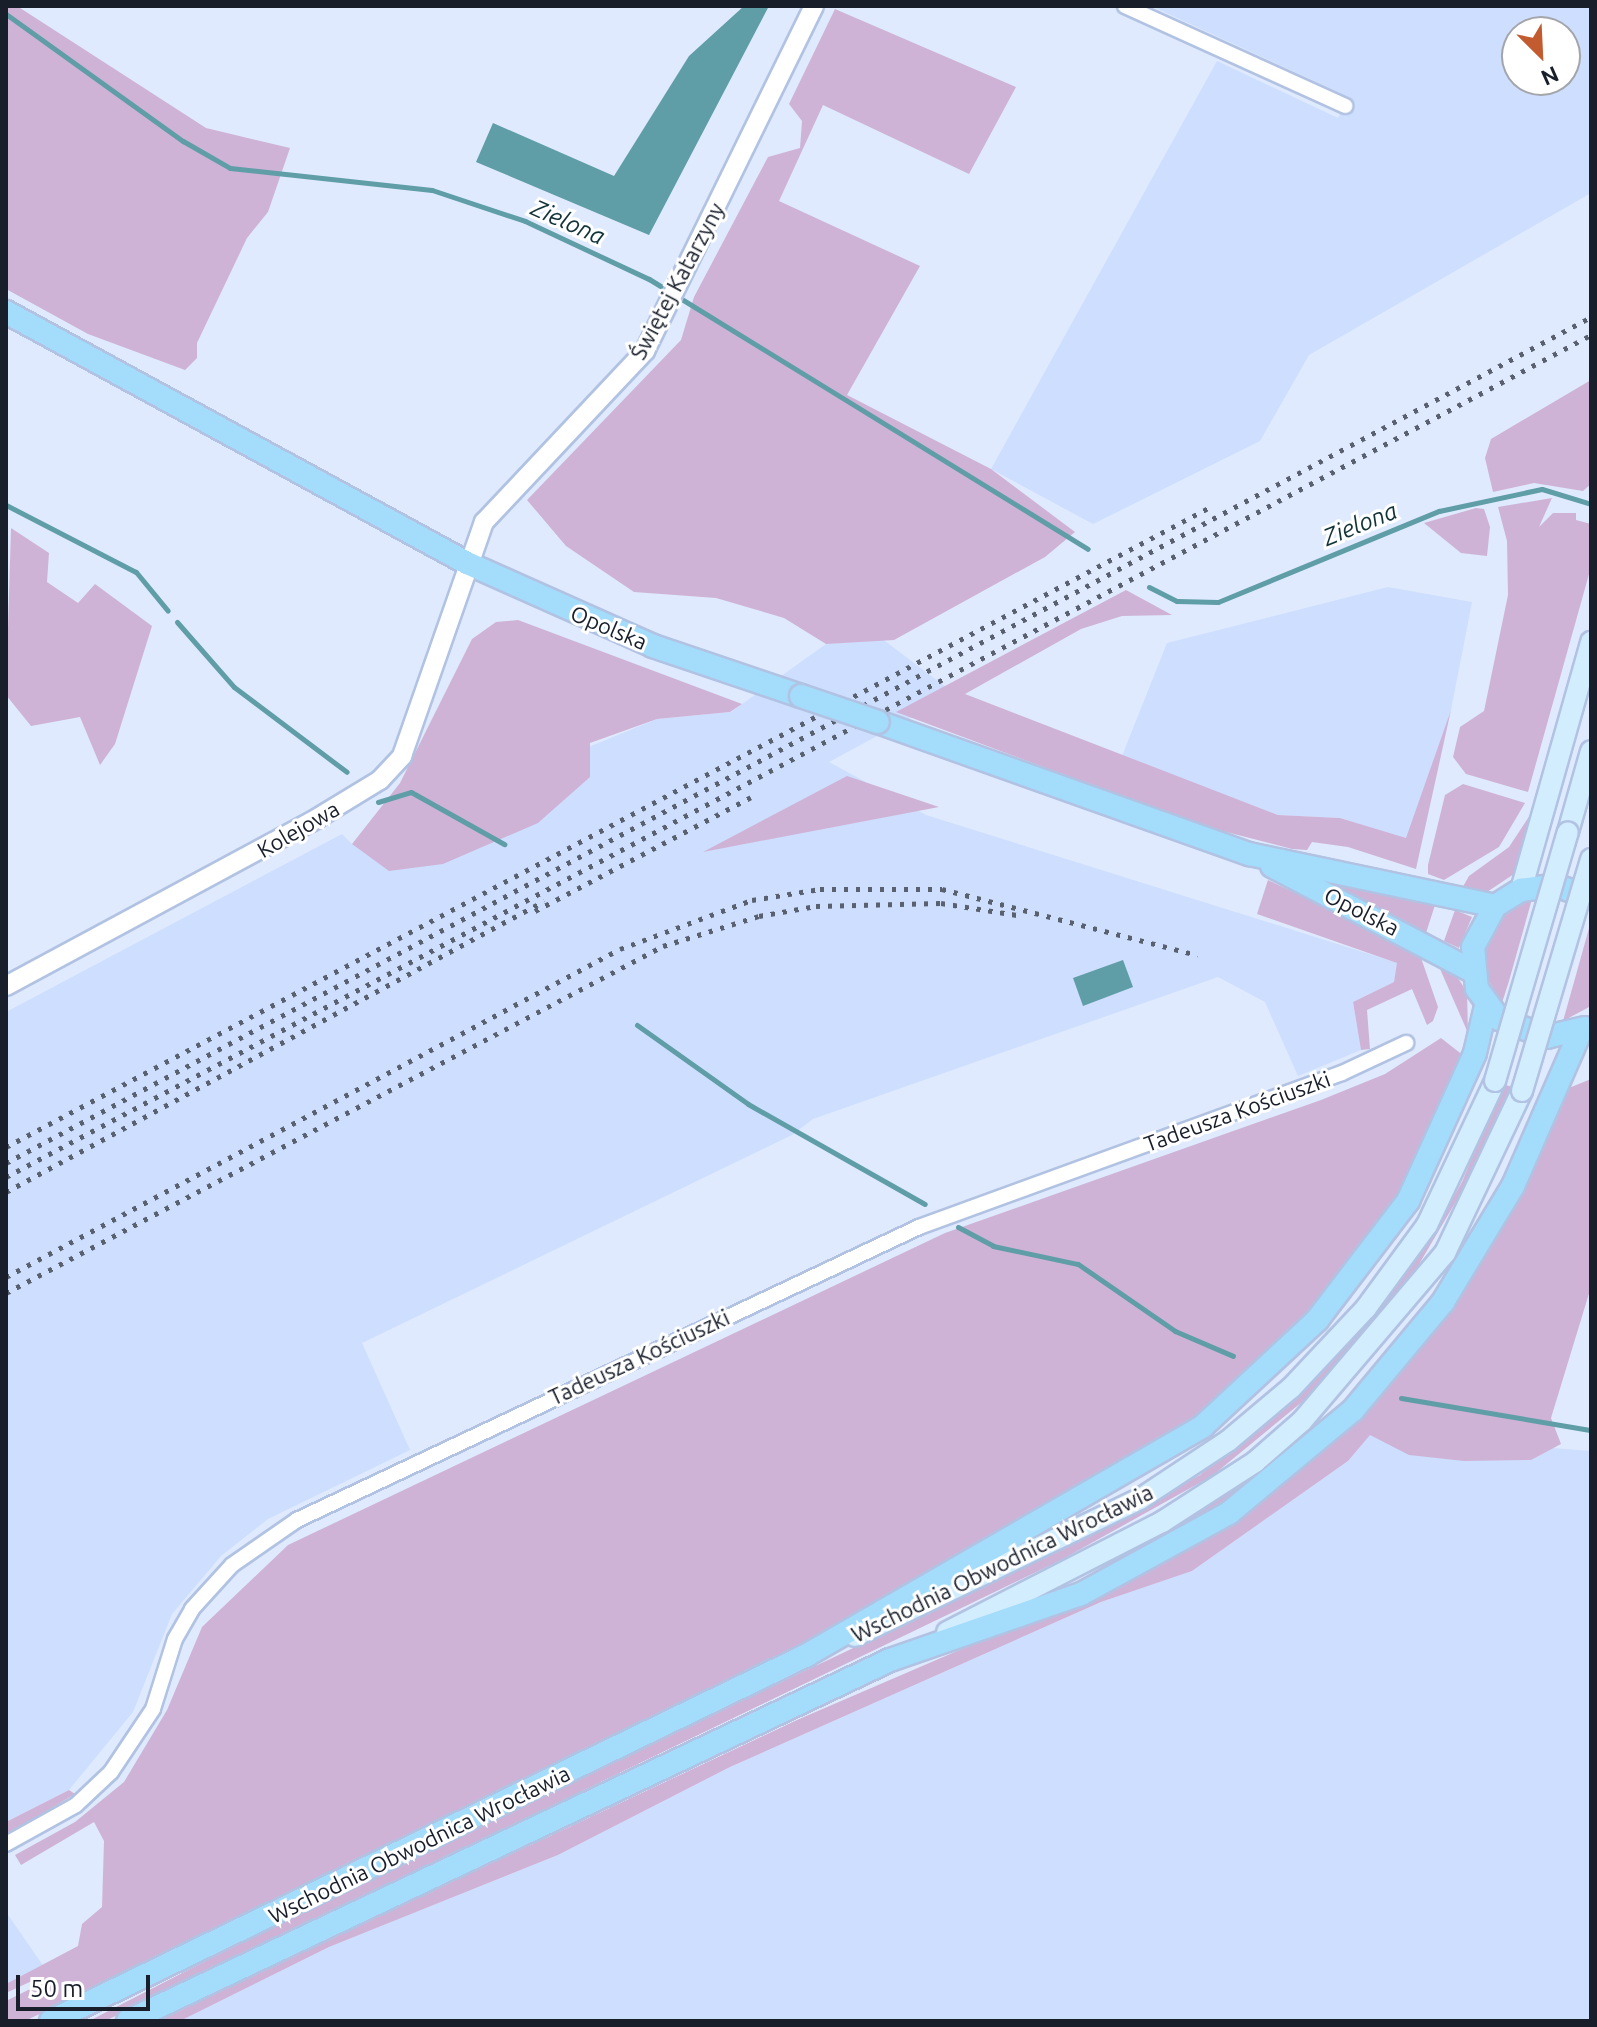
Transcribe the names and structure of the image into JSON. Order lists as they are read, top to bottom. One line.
{"streets":{"main road":["Opolska","Wschodnia Obwodnica Wrocławia"],"street":["Świętej Katarzyny","Kolejowa","Tadeusza Kościuszki"]},"crossings":[["Świętej Katarzyny","Opolska"],["Świętej Katarzyny","Kolejowa"],["Opolska","Kolejowa"]],"water":["Zielona"],"scale_bar":"50 m","north":"bottom right"}
